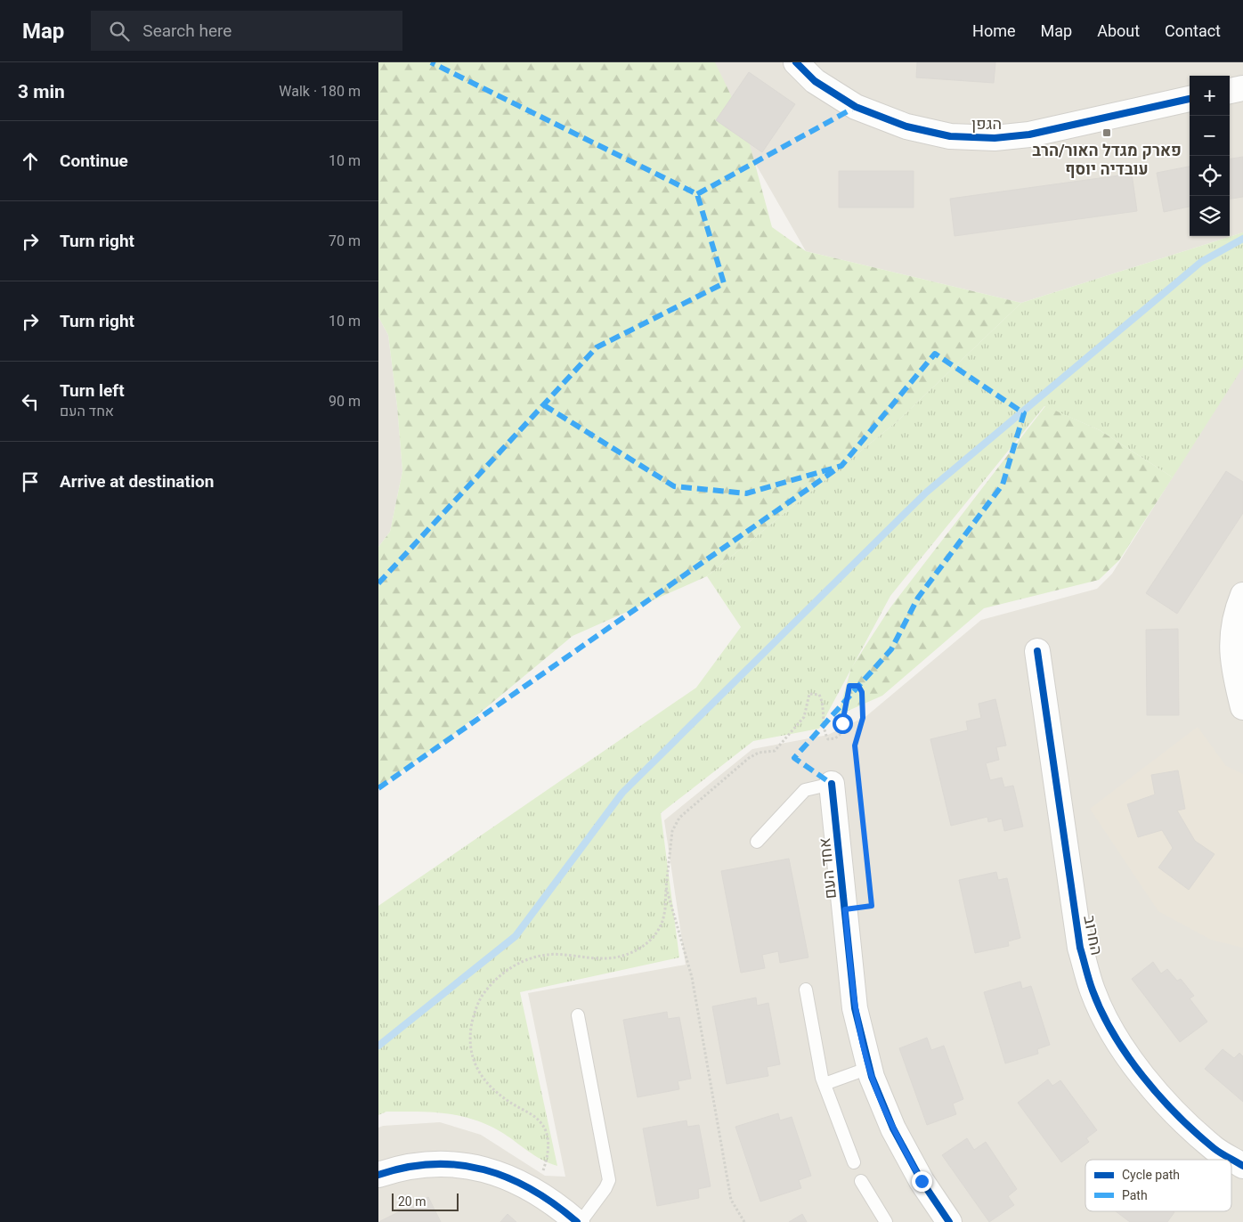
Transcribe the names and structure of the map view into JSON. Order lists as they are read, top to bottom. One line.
{"streets":{"street":["הגפן","אחד העם","החרוב"]},"places":{"transit":["פארק מגדל האור/הרב עובדיה יוסף"]},"legend":["Cycle path","Path"],"scale_bar":"20 m","page":{"header":"Map","search":"Search here","nav":["Home","Map","About","Contact"],"heading":["3 min","Walk · 180 m"],"map_buttons":["+","−"],"list":[["Continue","10 m"],["Turn right","70 m"],["Turn right","10 m"],["Turn left","אחד העם","90 m"],"Arrive at destination"],"scale":"20 m"}}
